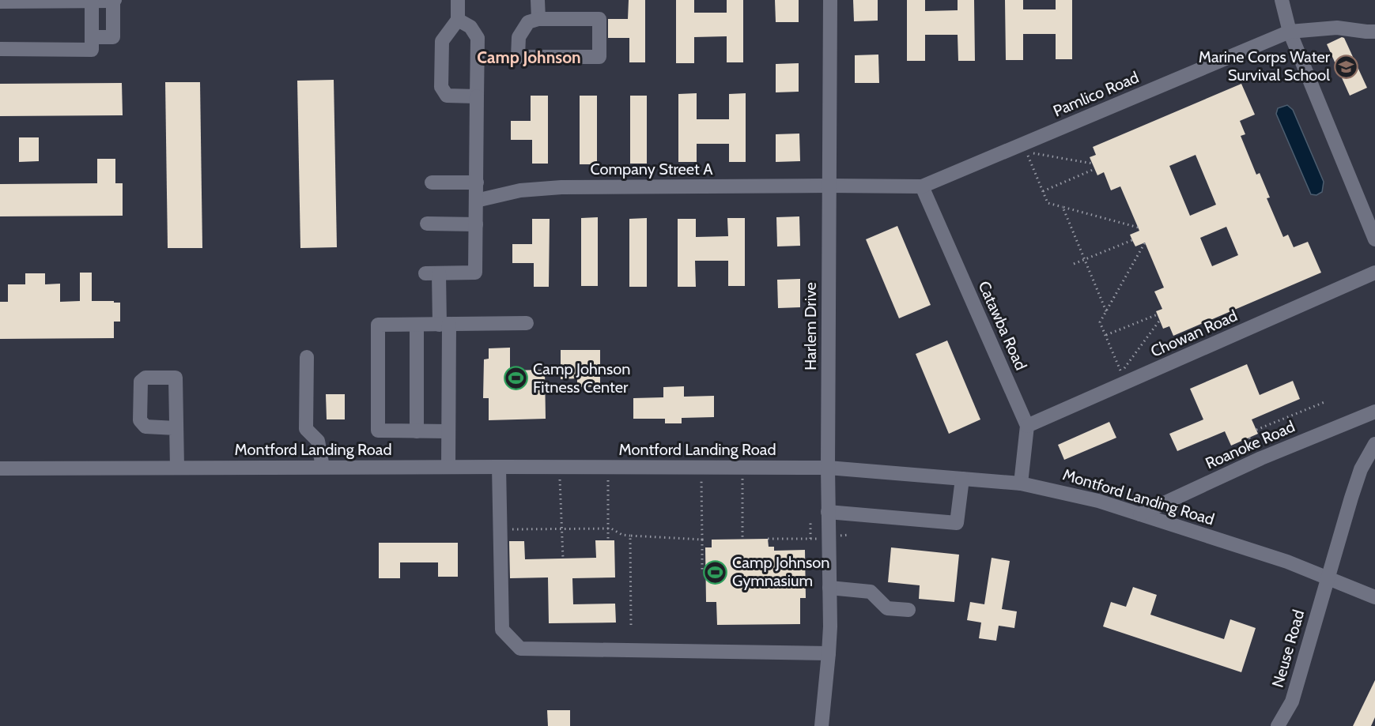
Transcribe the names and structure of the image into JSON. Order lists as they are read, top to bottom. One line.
{"streets":{"street":["Pamlico Road","Company Street A","Catawba Road","Harlem Drive","Chowan Road","Roanoke Road","Montford Landing Road","Neuse Road"]},"crossings":[["Pamlico Road","Company Street A"],["Pamlico Road","Catawba Road"],["Pamlico Road","Harlem Drive"],["Company Street A","Harlem Drive"],["Catawba Road","Chowan Road"],["Catawba Road","Montford Landing Road"],["Harlem Drive","Montford Landing Road"],["Roanoke Road","Montford Landing Road"],["Montford Landing Road","Neuse Road"]],"districts":["Camp Johnson"],"places":{"school or university":["Marine Corps Water Survival School"],"sports":["Camp Johnson Fitness Center","Camp Johnson Gymnasium"]}}
